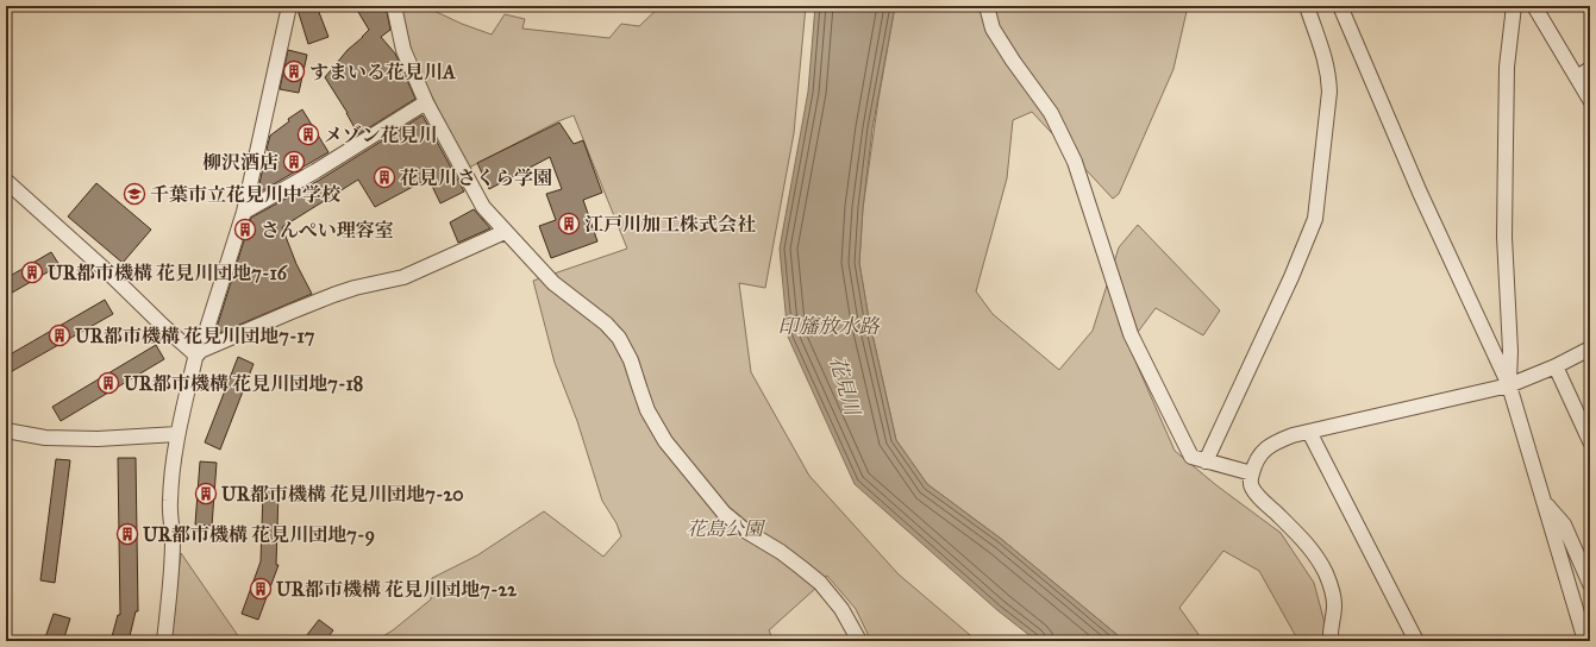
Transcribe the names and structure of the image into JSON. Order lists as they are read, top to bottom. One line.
{"water":["印旛放水路","花見川"],"parks":["花島公園"],"places":{"building":["すまいる花見川A","メゾン花見川","柳沢酒店","花見川さくら学園","江戸川加工株式会社","さんぺい理容室","UR都市機構 花見川団地7-16","UR都市機構 花見川団地7-17","UR都市機構 花見川団地7-18","UR都市機構 花見川団地7-20","UR都市機構 花見川団地7-9","UR都市機構 花見川団地7-22"],"school or university":["千葉市立花見川中学校"]}}
